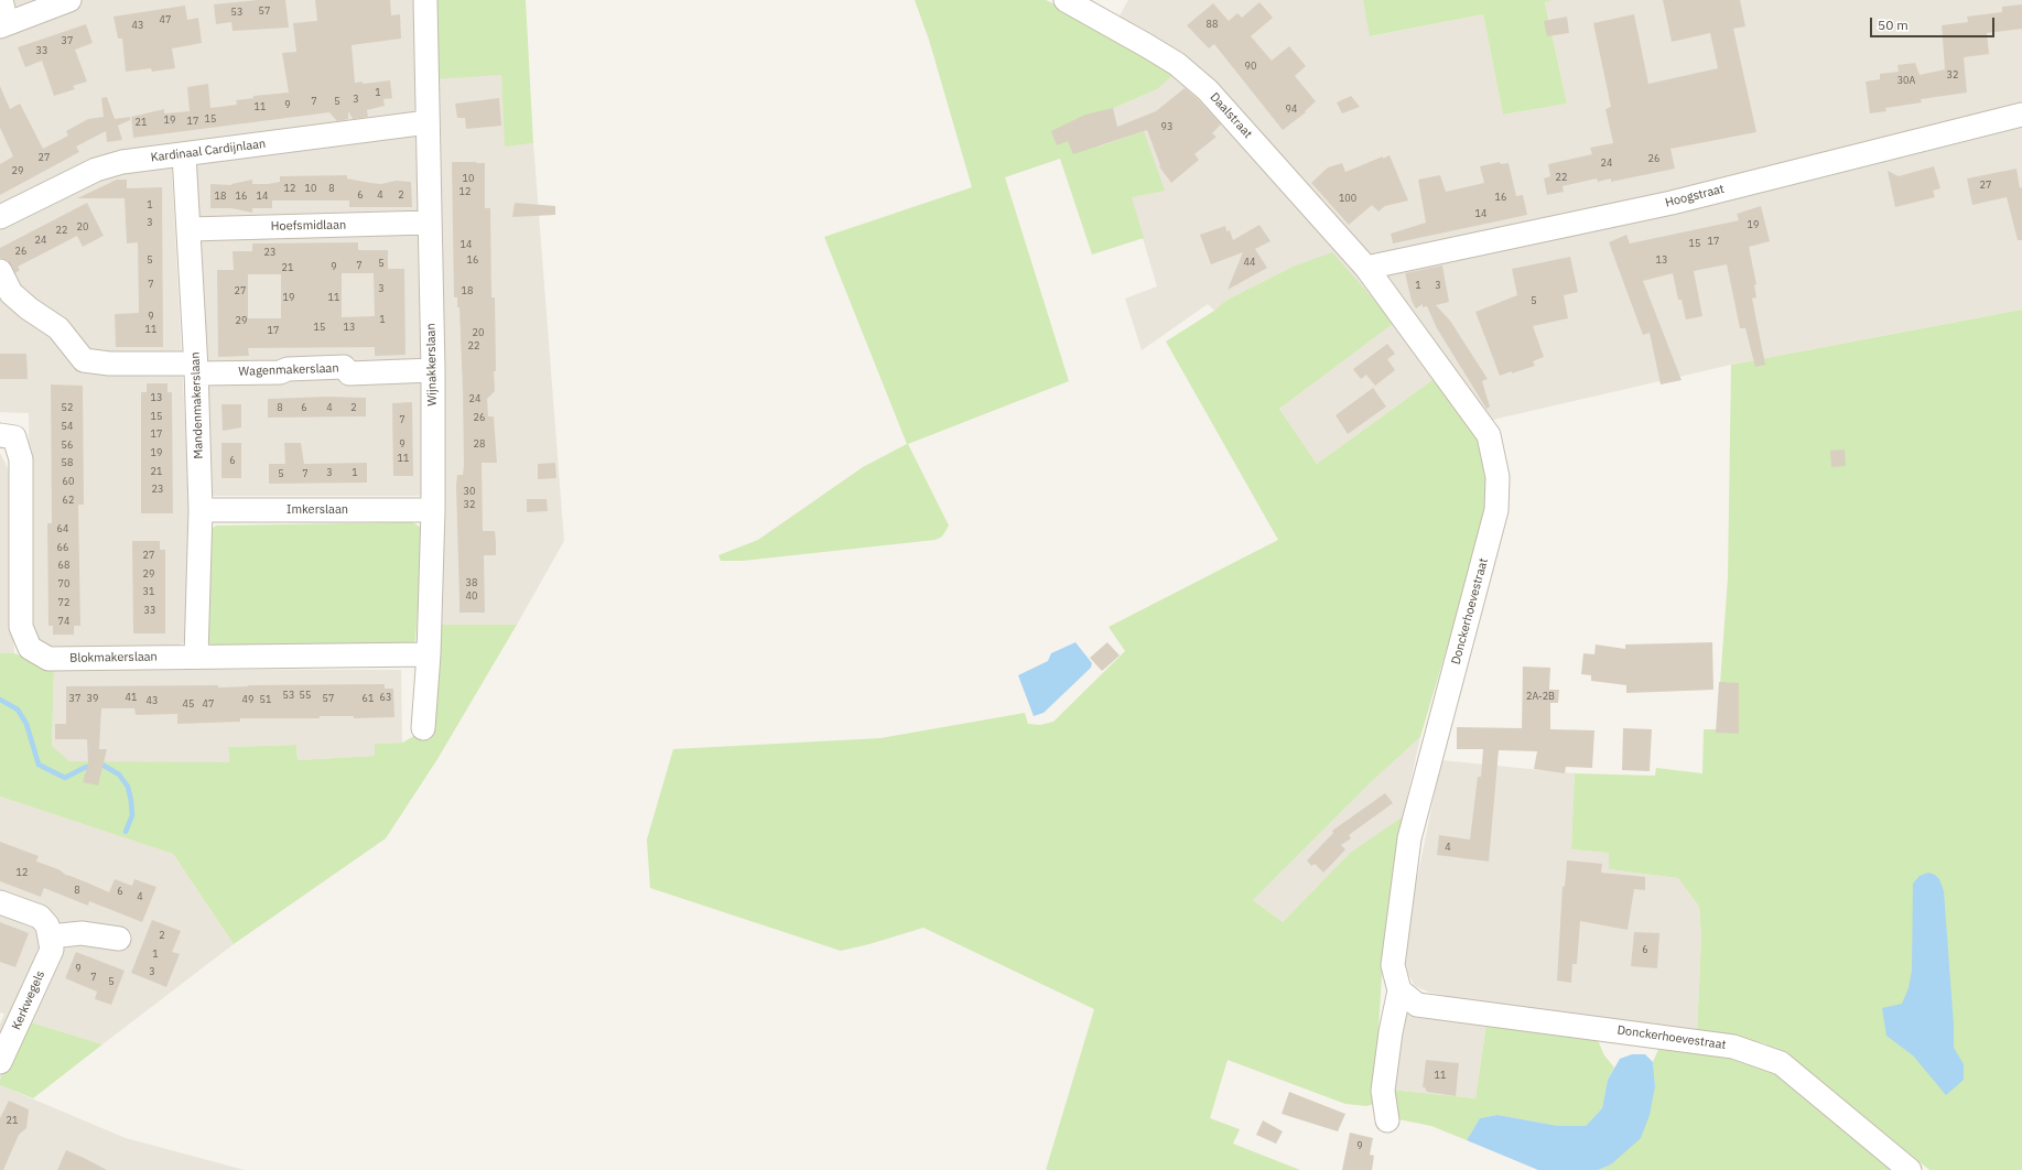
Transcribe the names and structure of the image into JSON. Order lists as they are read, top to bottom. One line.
{"streets":{"street":["Daalstraat","Kardinaal Cardijnlaan","Hoogstraat","Hoefsmidlaan","Wijnakkerslaan","Wagenmakerslaan","Mandenmakerslaan","Imkerslaan","Donckerhoevestraat","Blokmakerslaan","Kerkwegels"]},"crossings":[["Daalstraat","Hoogstraat"],["Daalstraat","Donckerhoevestraat"],["Kardinaal Cardijnlaan","Wijnakkerslaan"],["Kardinaal Cardijnlaan","Mandenmakerslaan"],["Hoogstraat","Donckerhoevestraat"],["Hoefsmidlaan","Wijnakkerslaan"],["Hoefsmidlaan","Mandenmakerslaan"],["Wijnakkerslaan","Wagenmakerslaan"],["Wijnakkerslaan","Imkerslaan"],["Wijnakkerslaan","Blokmakerslaan"],["Wagenmakerslaan","Mandenmakerslaan"],["Mandenmakerslaan","Imkerslaan"],["Mandenmakerslaan","Blokmakerslaan"]],"house_numbers":["57","53","47","88","43","37","33","90","32","30A","1","3","7","5","9","11","94","15","19","17","21","93","27","26","24","29","22","10","27","12","10","8","12","6","4","2","18","16","14","16","100","1","14","3","19","20","22","24","17","15","14","26","23","5","16","13","44","5","7","9","21","7","1","3","3","27","18","19","11","5","9","1","29","15","13","11","17","20","22","13","24","52","8","6","4","2","15","26","7","54","17","9","28","56","19","11","6","58","21","3","1","5","7","60","23","30","62","32","64","66","27","68","29","38","70","31","40","72","33","74","53","55","2A-2B","41","63","37","39","57","61","49","51","43","45","47","4","12","8","6","4","2","6","1","9","3","7","5","11","21","9"],"scale_bar":"50 m"}
